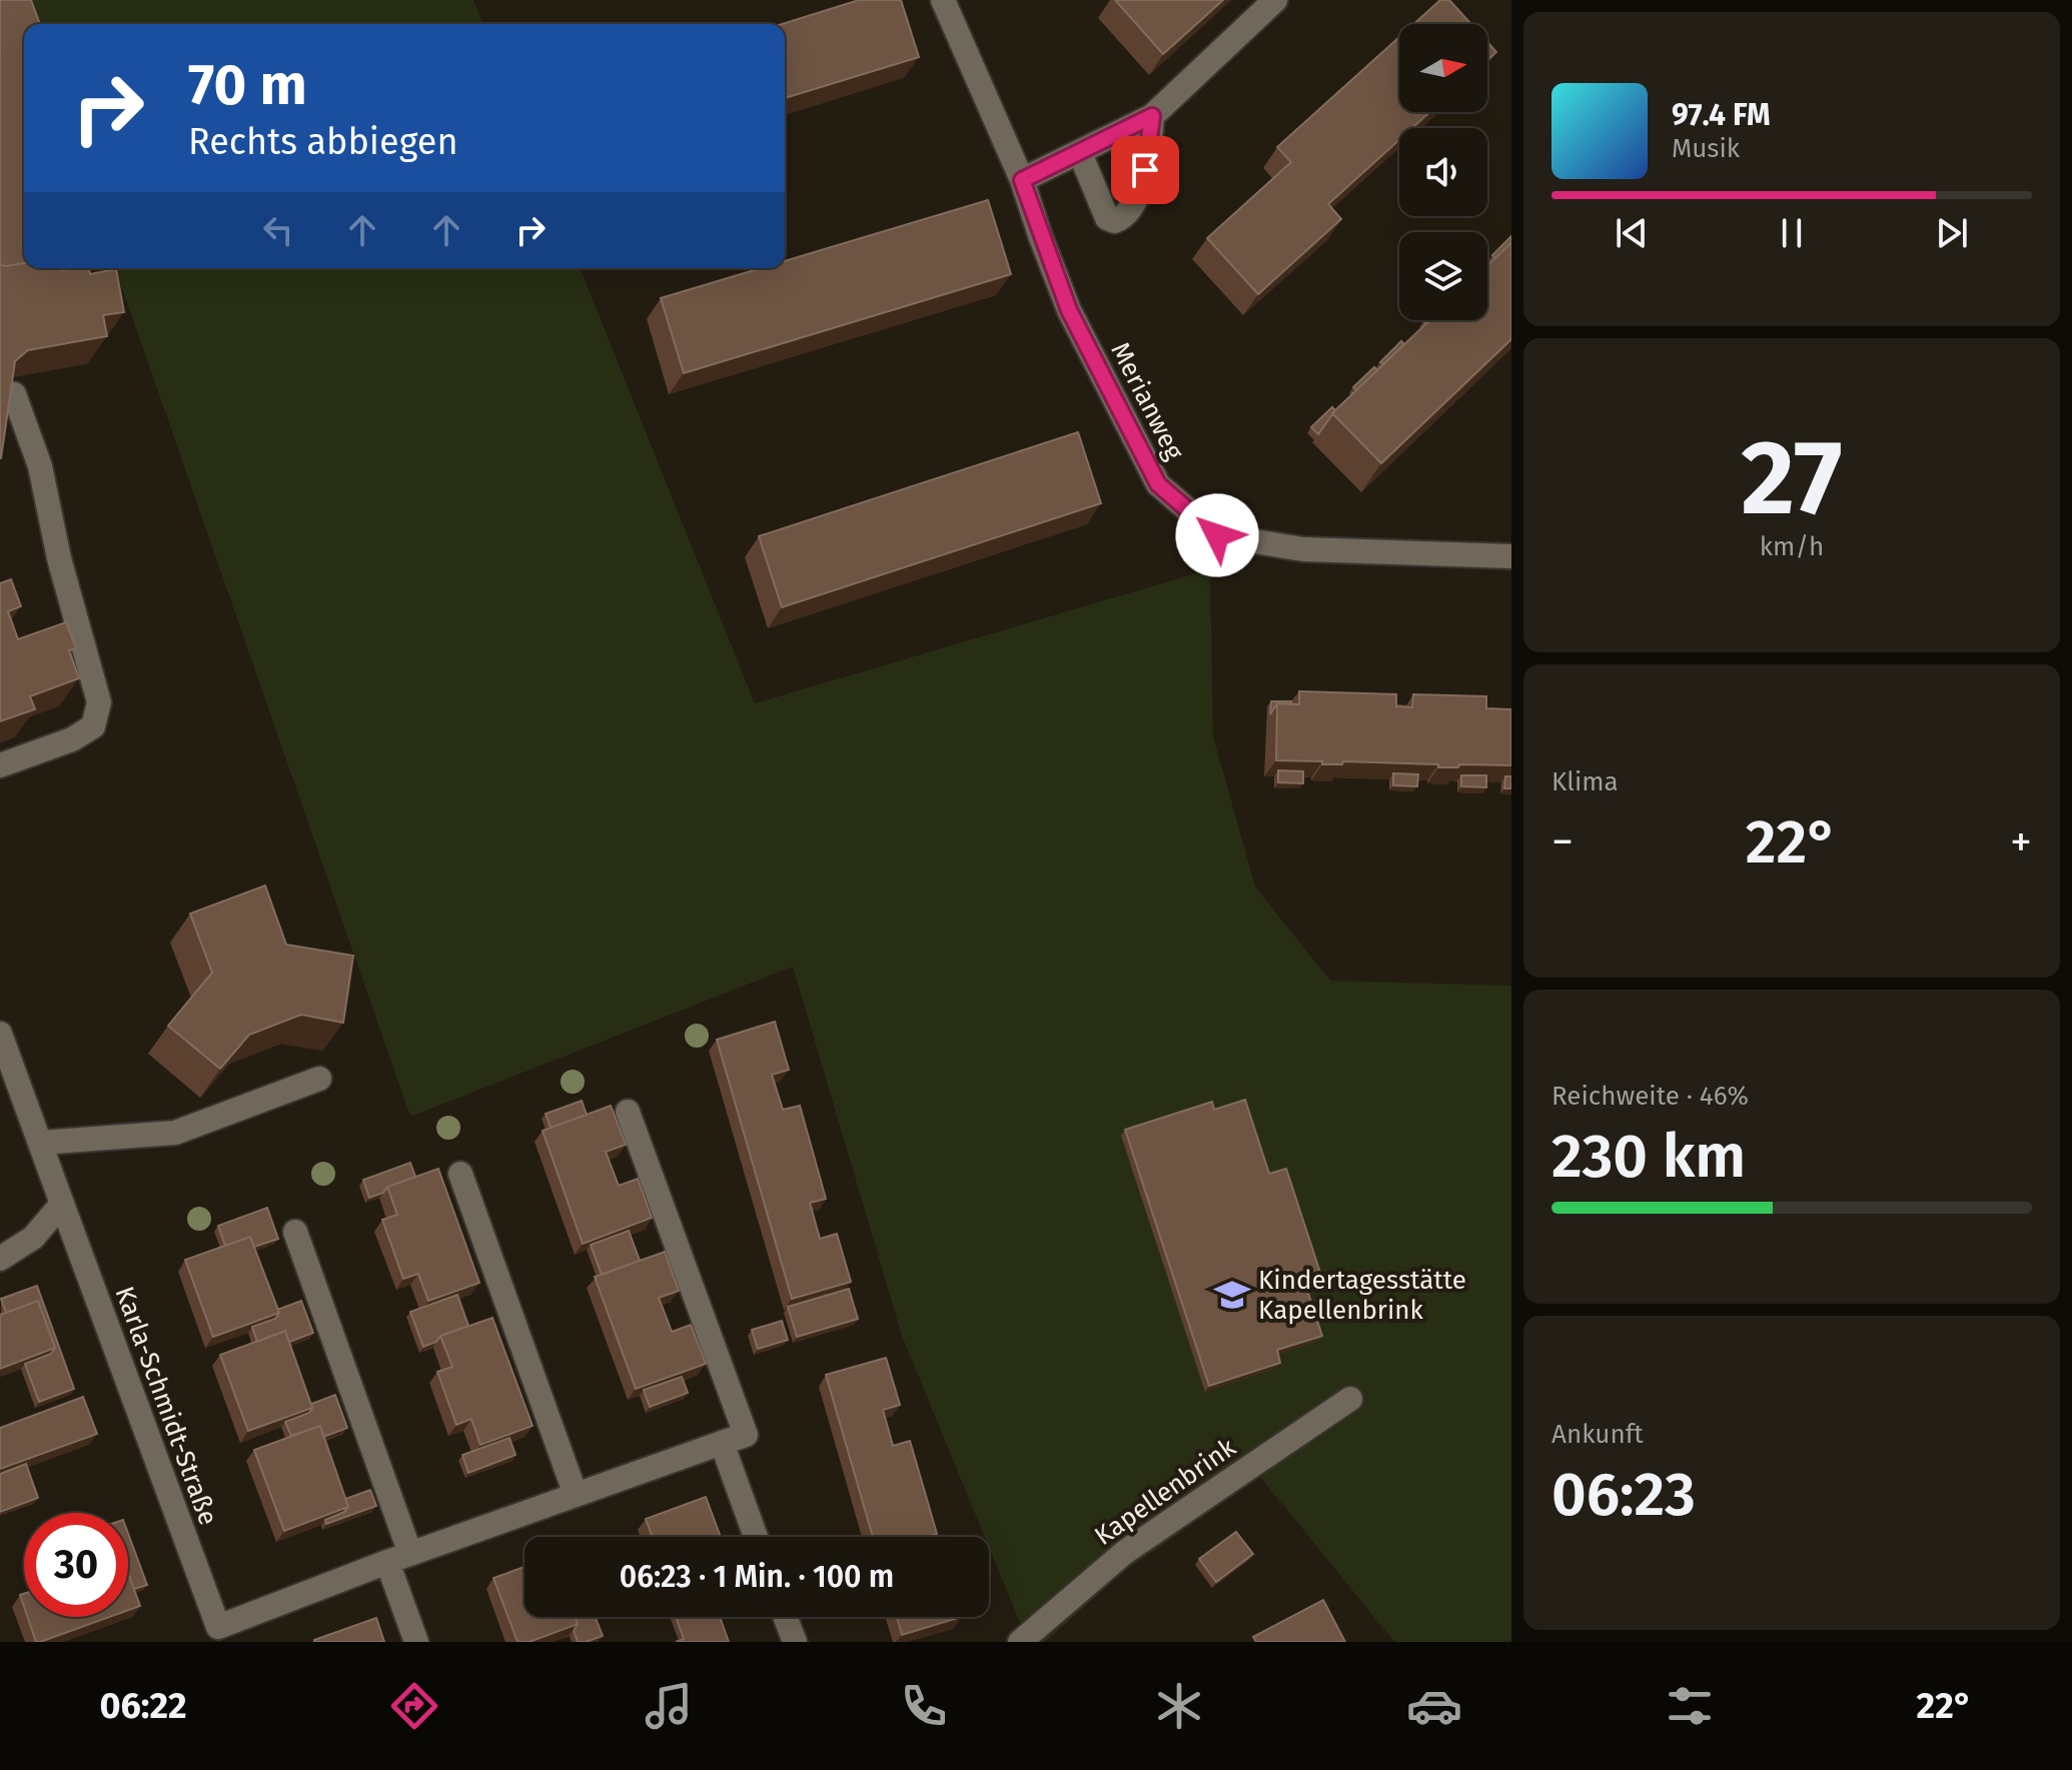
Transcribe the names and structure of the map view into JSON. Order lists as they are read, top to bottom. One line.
{"streets":{"street":["Merianweg","Karla-Schmidt-Straße","Kapellenbrink"]},"places":{"school or university":["Kindertagesstätte Kapellenbrink"]},"north":"right","page":{"turn":["70 m","Rechts abbiegen"],"song":["97.4 FM","Musik"],"tile":[["27","km/h"],"Klima",["Reichweite · 46%","230 km"],["Ankunft","06:23"]],"heat":["−","22°","+"],"limit":"30","trip":"06:23 · 1 Min. · 100 m","tabs":["06:22","22°"]}}
